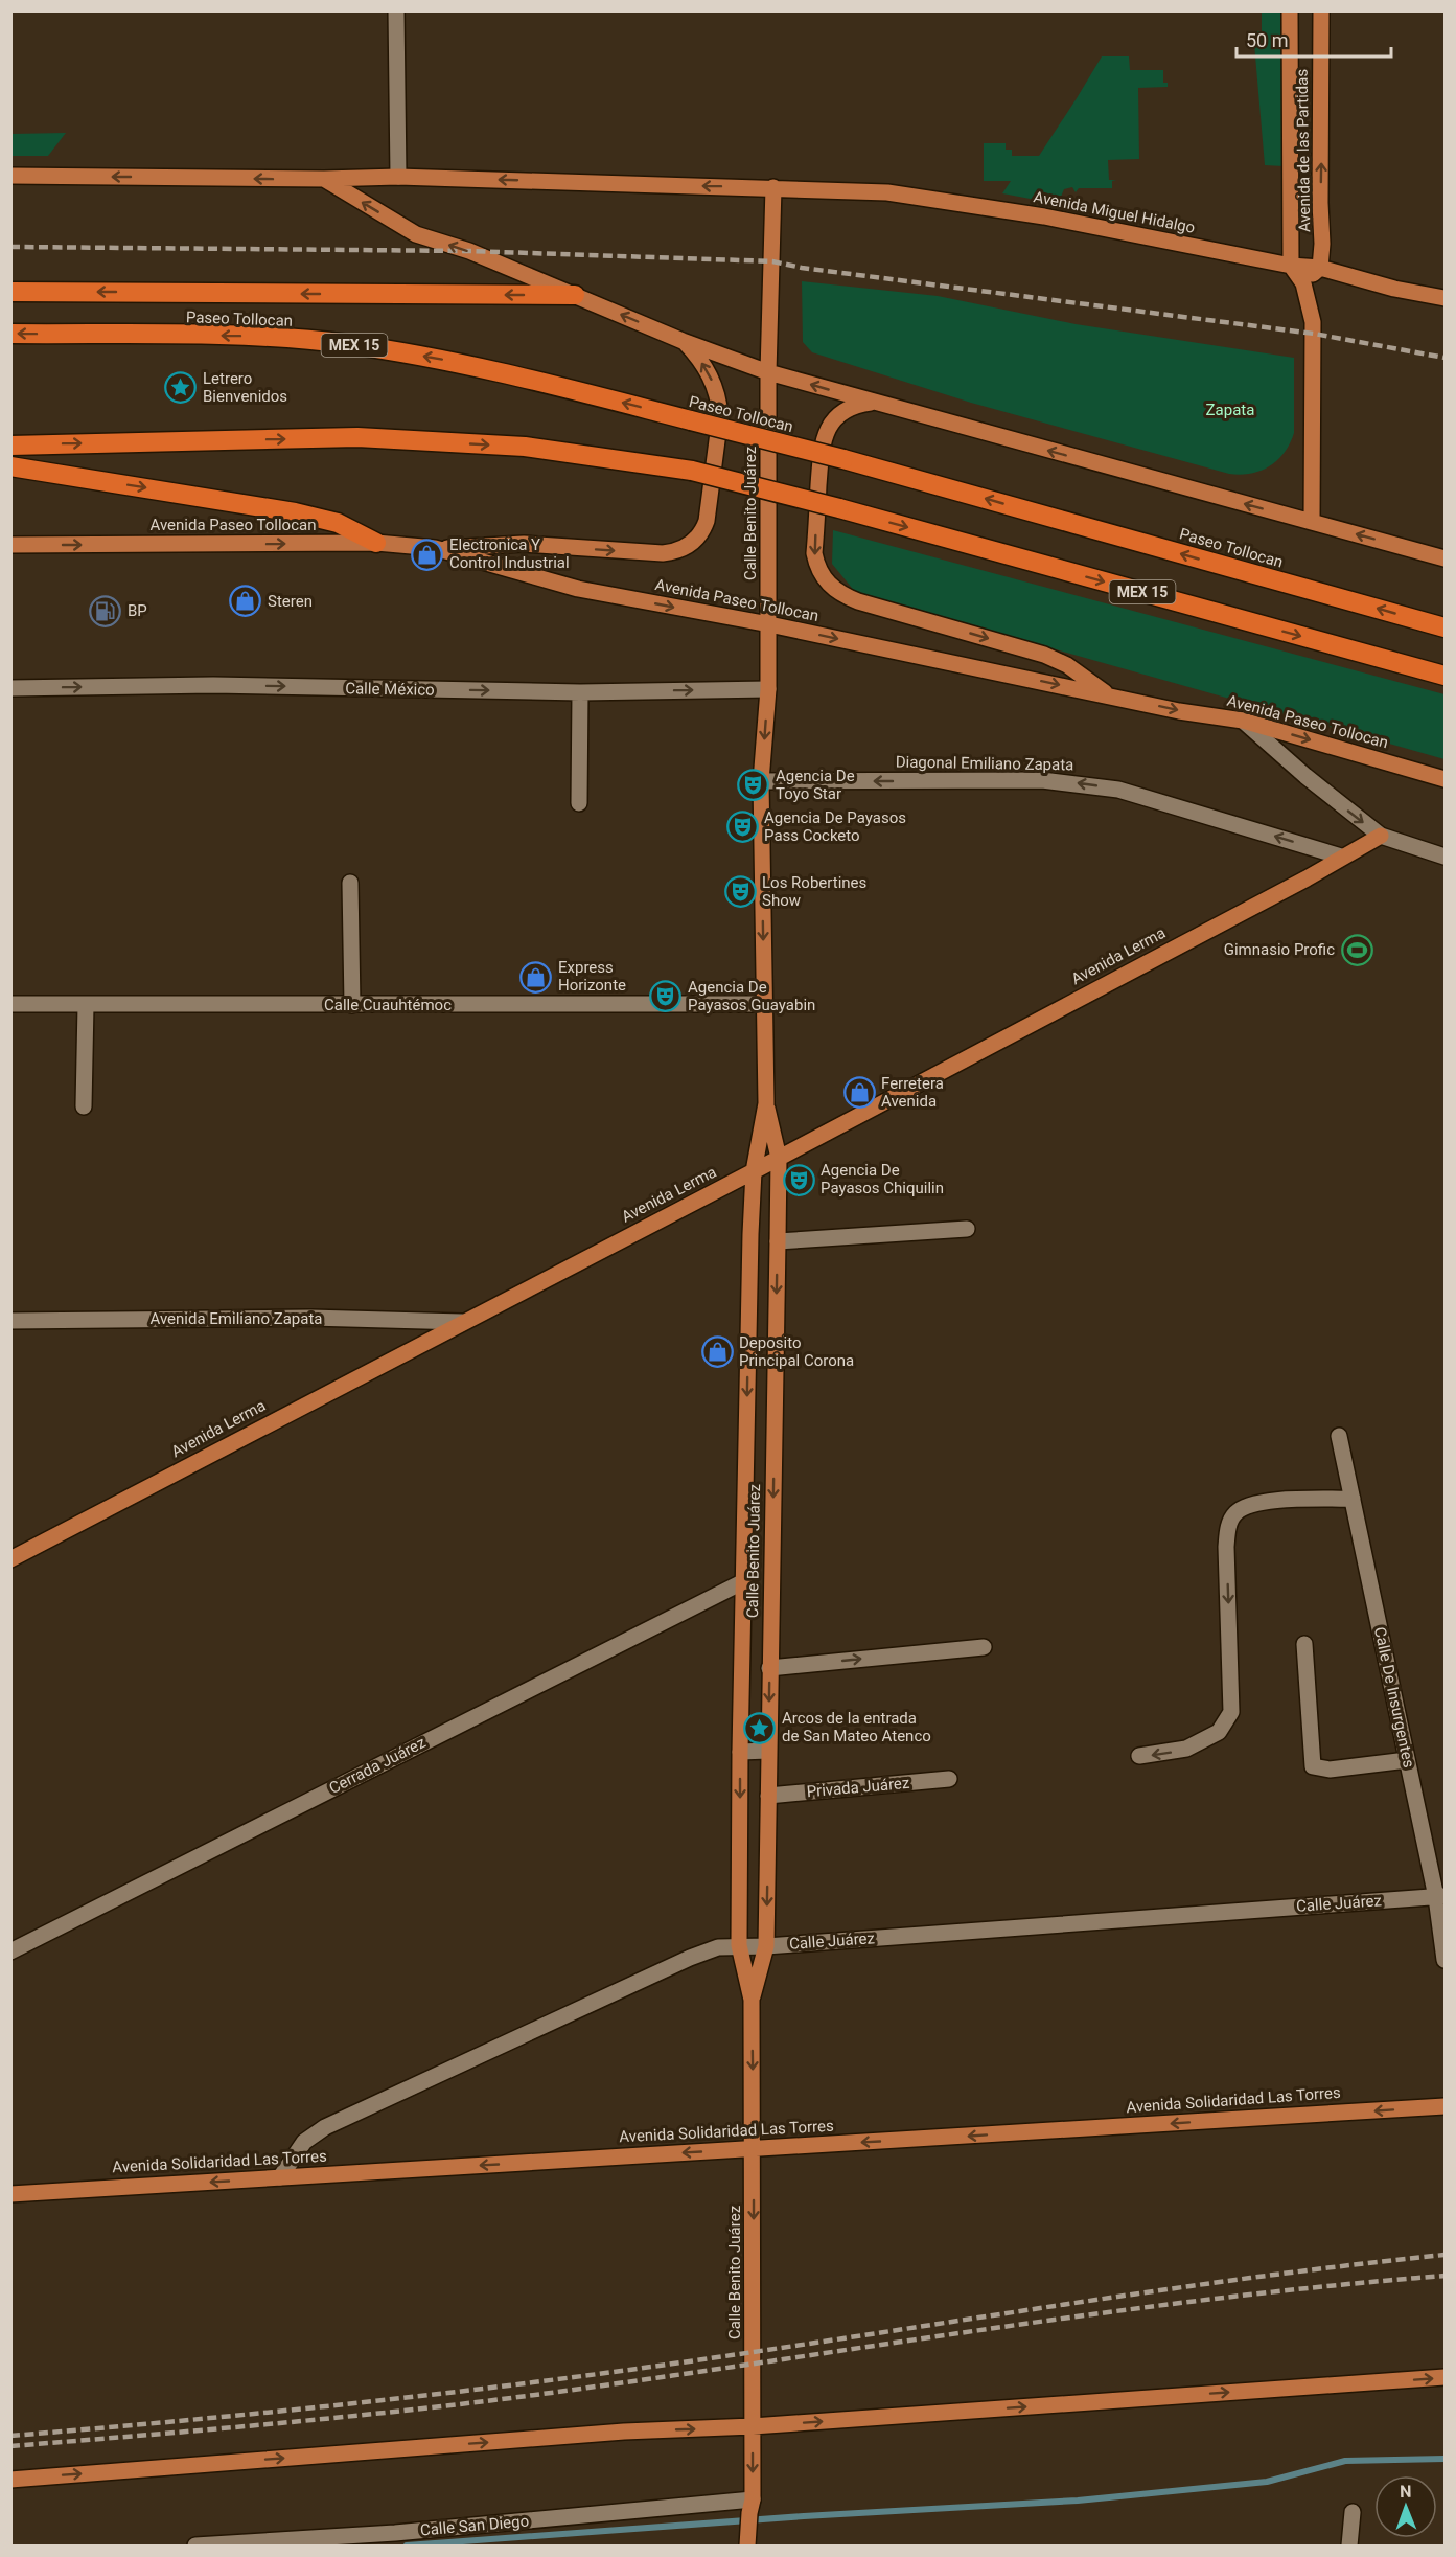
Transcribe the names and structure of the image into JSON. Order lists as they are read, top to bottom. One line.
{"streets":{"highway":["Paseo Tollocan","MEX 15"],"main road":["Avenida de las Partidas","Avenida Miguel Hidalgo","Calle Benito Juárez","Avenida Paseo Tollocan","Avenida Lerma","Avenida Solidaridad Las Torres"],"street":["Calle México","Diagonal Emiliano Zapata","Calle Cuauhtémoc","Avenida Emiliano Zapata","Calle De Insurgentes","Cerrada Juárez","Privada Juárez","Calle Juárez","Calle San Diego"]},"crossings":[["Avenida de las Partidas","Avenida Miguel Hidalgo"],["Avenida Miguel Hidalgo","Calle Benito Juárez"],["Calle Benito Juárez","Avenida Paseo Tollocan"],["Calle Benito Juárez","Calle México"],["Calle Benito Juárez","Diagonal Emiliano Zapata"],["Calle Benito Juárez","Avenida Lerma"],["Calle Benito Juárez","Calle Cuauhtémoc"],["Calle Benito Juárez","Cerrada Juárez"],["Calle Benito Juárez","Privada Juárez"],["Calle Benito Juárez","Calle Juárez"],["Calle Benito Juárez","Avenida Solidaridad Las Torres"],["Calle Benito Juárez","Calle San Diego"],["Diagonal Emiliano Zapata","Avenida Lerma"],["Avenida Lerma","Avenida Emiliano Zapata"],["Calle De Insurgentes","Calle Juárez"],["Calle Juárez","Avenida Solidaridad Las Torres"]],"one_way":["Calle Benito Juárez","Avenida Paseo Tollocan","Calle México","Diagonal Emiliano Zapata","Avenida Solidaridad Las Torres"],"parks":["Zapata"],"places":{"place":["Letrero Bienvenidos","Arcos de la entrada de San Mateo Atenco"],"shop":["Electronica Y Control Industrial","Steren","Express Horizonte","Ferretera Avenida","Deposito Principal Corona"],"fuel station":["BP"],"theatre":["Agencia De Toyo Star","Agencia De Payasos Pass Cocketo","Los Robertines Show","Agencia De Payasos Guayabin","Agencia De Payasos Chiquilin"],"sports":["Gimnasio Profic"]},"scale_bar":"50 m","north":"top"}
